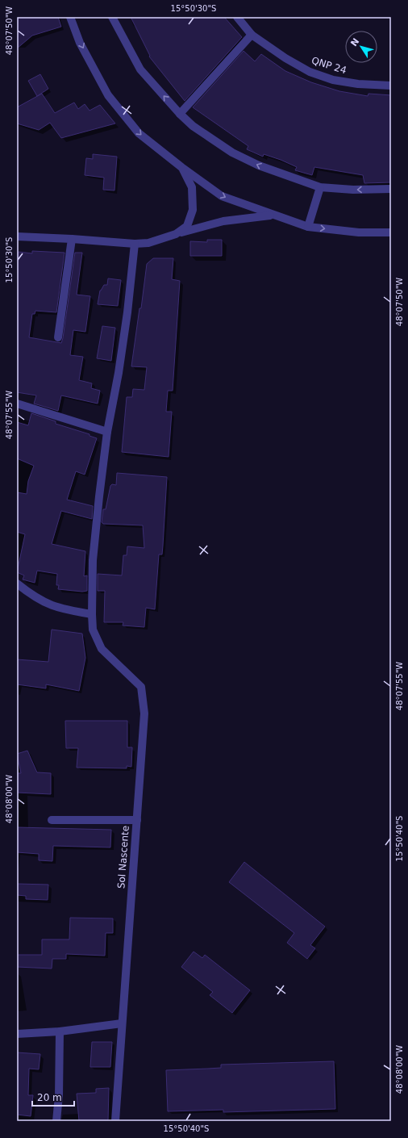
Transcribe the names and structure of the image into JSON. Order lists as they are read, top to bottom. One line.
{"streets":{"street":["QNP 24","Sol Nascente"]},"scale_bar":"20 m","north":"top left","coordinates":["15°50'30\"S","48°07'50\"W","48°07'55\"W","48°08'00\"W","15°50'40\"S"]}
